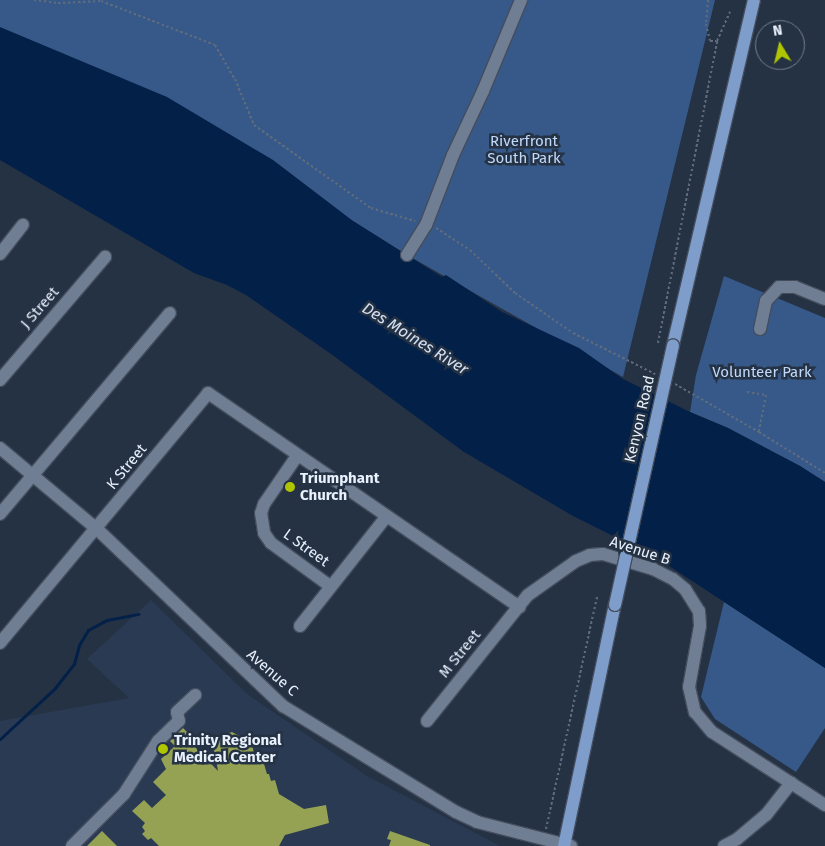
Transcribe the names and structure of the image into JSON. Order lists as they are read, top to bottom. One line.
{"streets":{"main road":["Kenyon Road"],"street":["J Street","K Street","L Street","Avenue B","M Street","Avenue C"]},"crossings":[["Kenyon Road","Avenue C"],["K Street","L Street"],["K Street","Avenue C"],["Avenue B","M Street"]],"water":["Des Moines River"],"parks":["Riverfront South Park","Volunteer Park"],"places":["Triumphant Church","Trinity Regional Medical Center"],"north":"top"}
